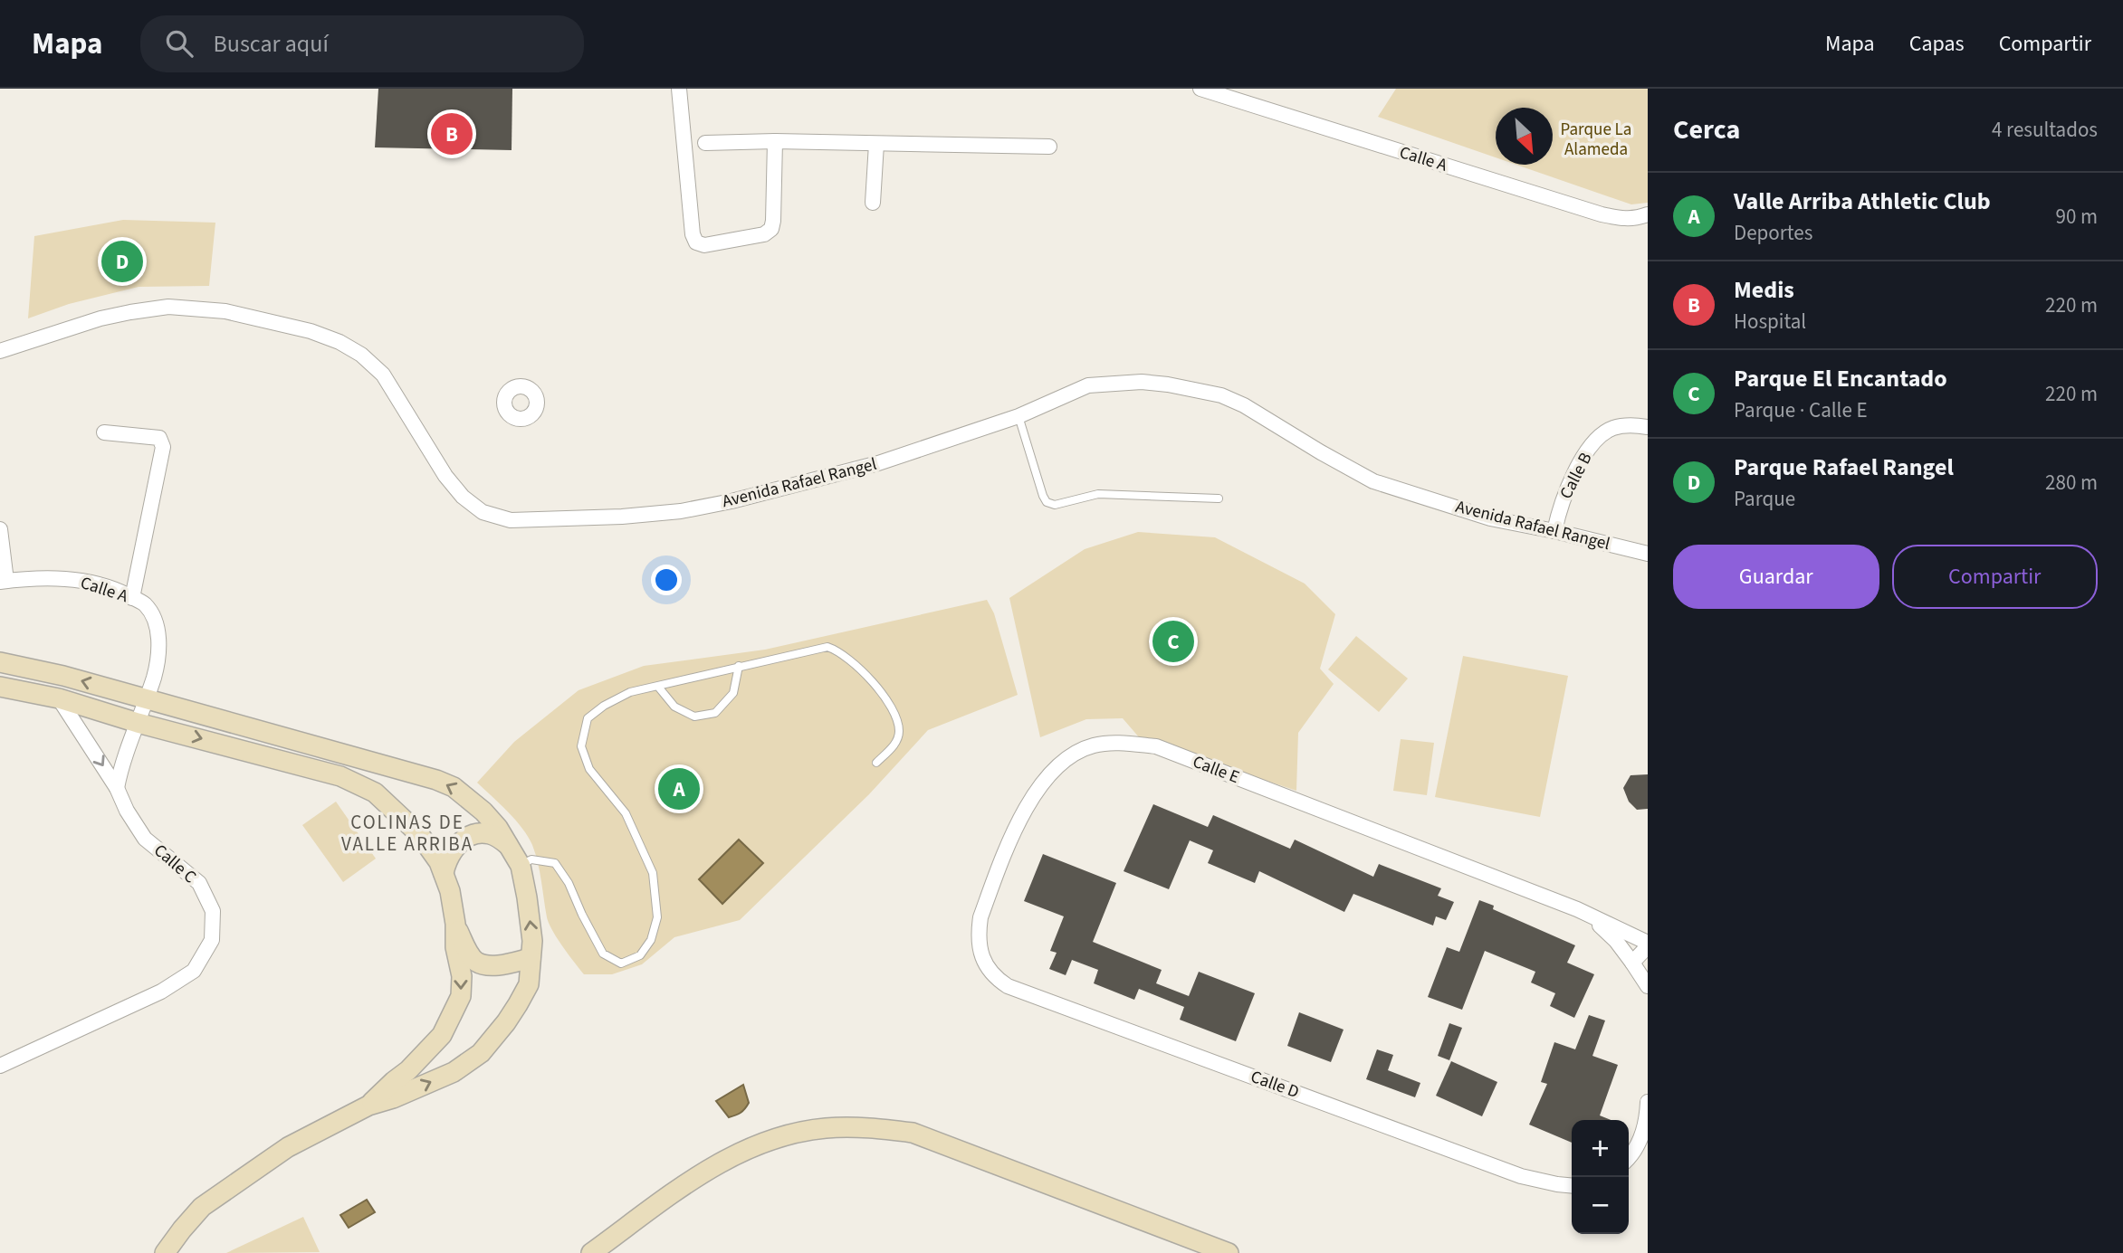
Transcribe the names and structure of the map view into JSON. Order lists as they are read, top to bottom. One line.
{"streets":{"street":["Calle A","Calle B","Avenida Rafael Rangel","Calle E","Calle C","Calle D"]},"crossings":[["Calle B","Avenida Rafael Rangel"],["Calle E","Calle D"]],"districts":["COLINAS DE VALLE ARRIBA"],"parks":["Parque La Alameda"],"north":"bottom right","page":{"header":"Mapa","search":"Buscar aquí","nav":["Mapa","Capas","Compartir"],"heading":["Cerca","4 resultados"],"pins":["B","D","C","A"],"list":[{"mark":"A","name":"Valle Arriba Athletic Club","note":"Deportes","value":"90 m"},{"mark":"B","name":"Medis","note":"Hospital","value":"220 m"},{"mark":"C","name":"Parque El Encantado","note":"Parque · Calle E","value":"220 m"},{"mark":"D","name":"Parque Rafael Rangel","note":"Parque","value":"280 m"}],"buttons":["Guardar","Compartir"],"map_buttons":["+","−"]}}
